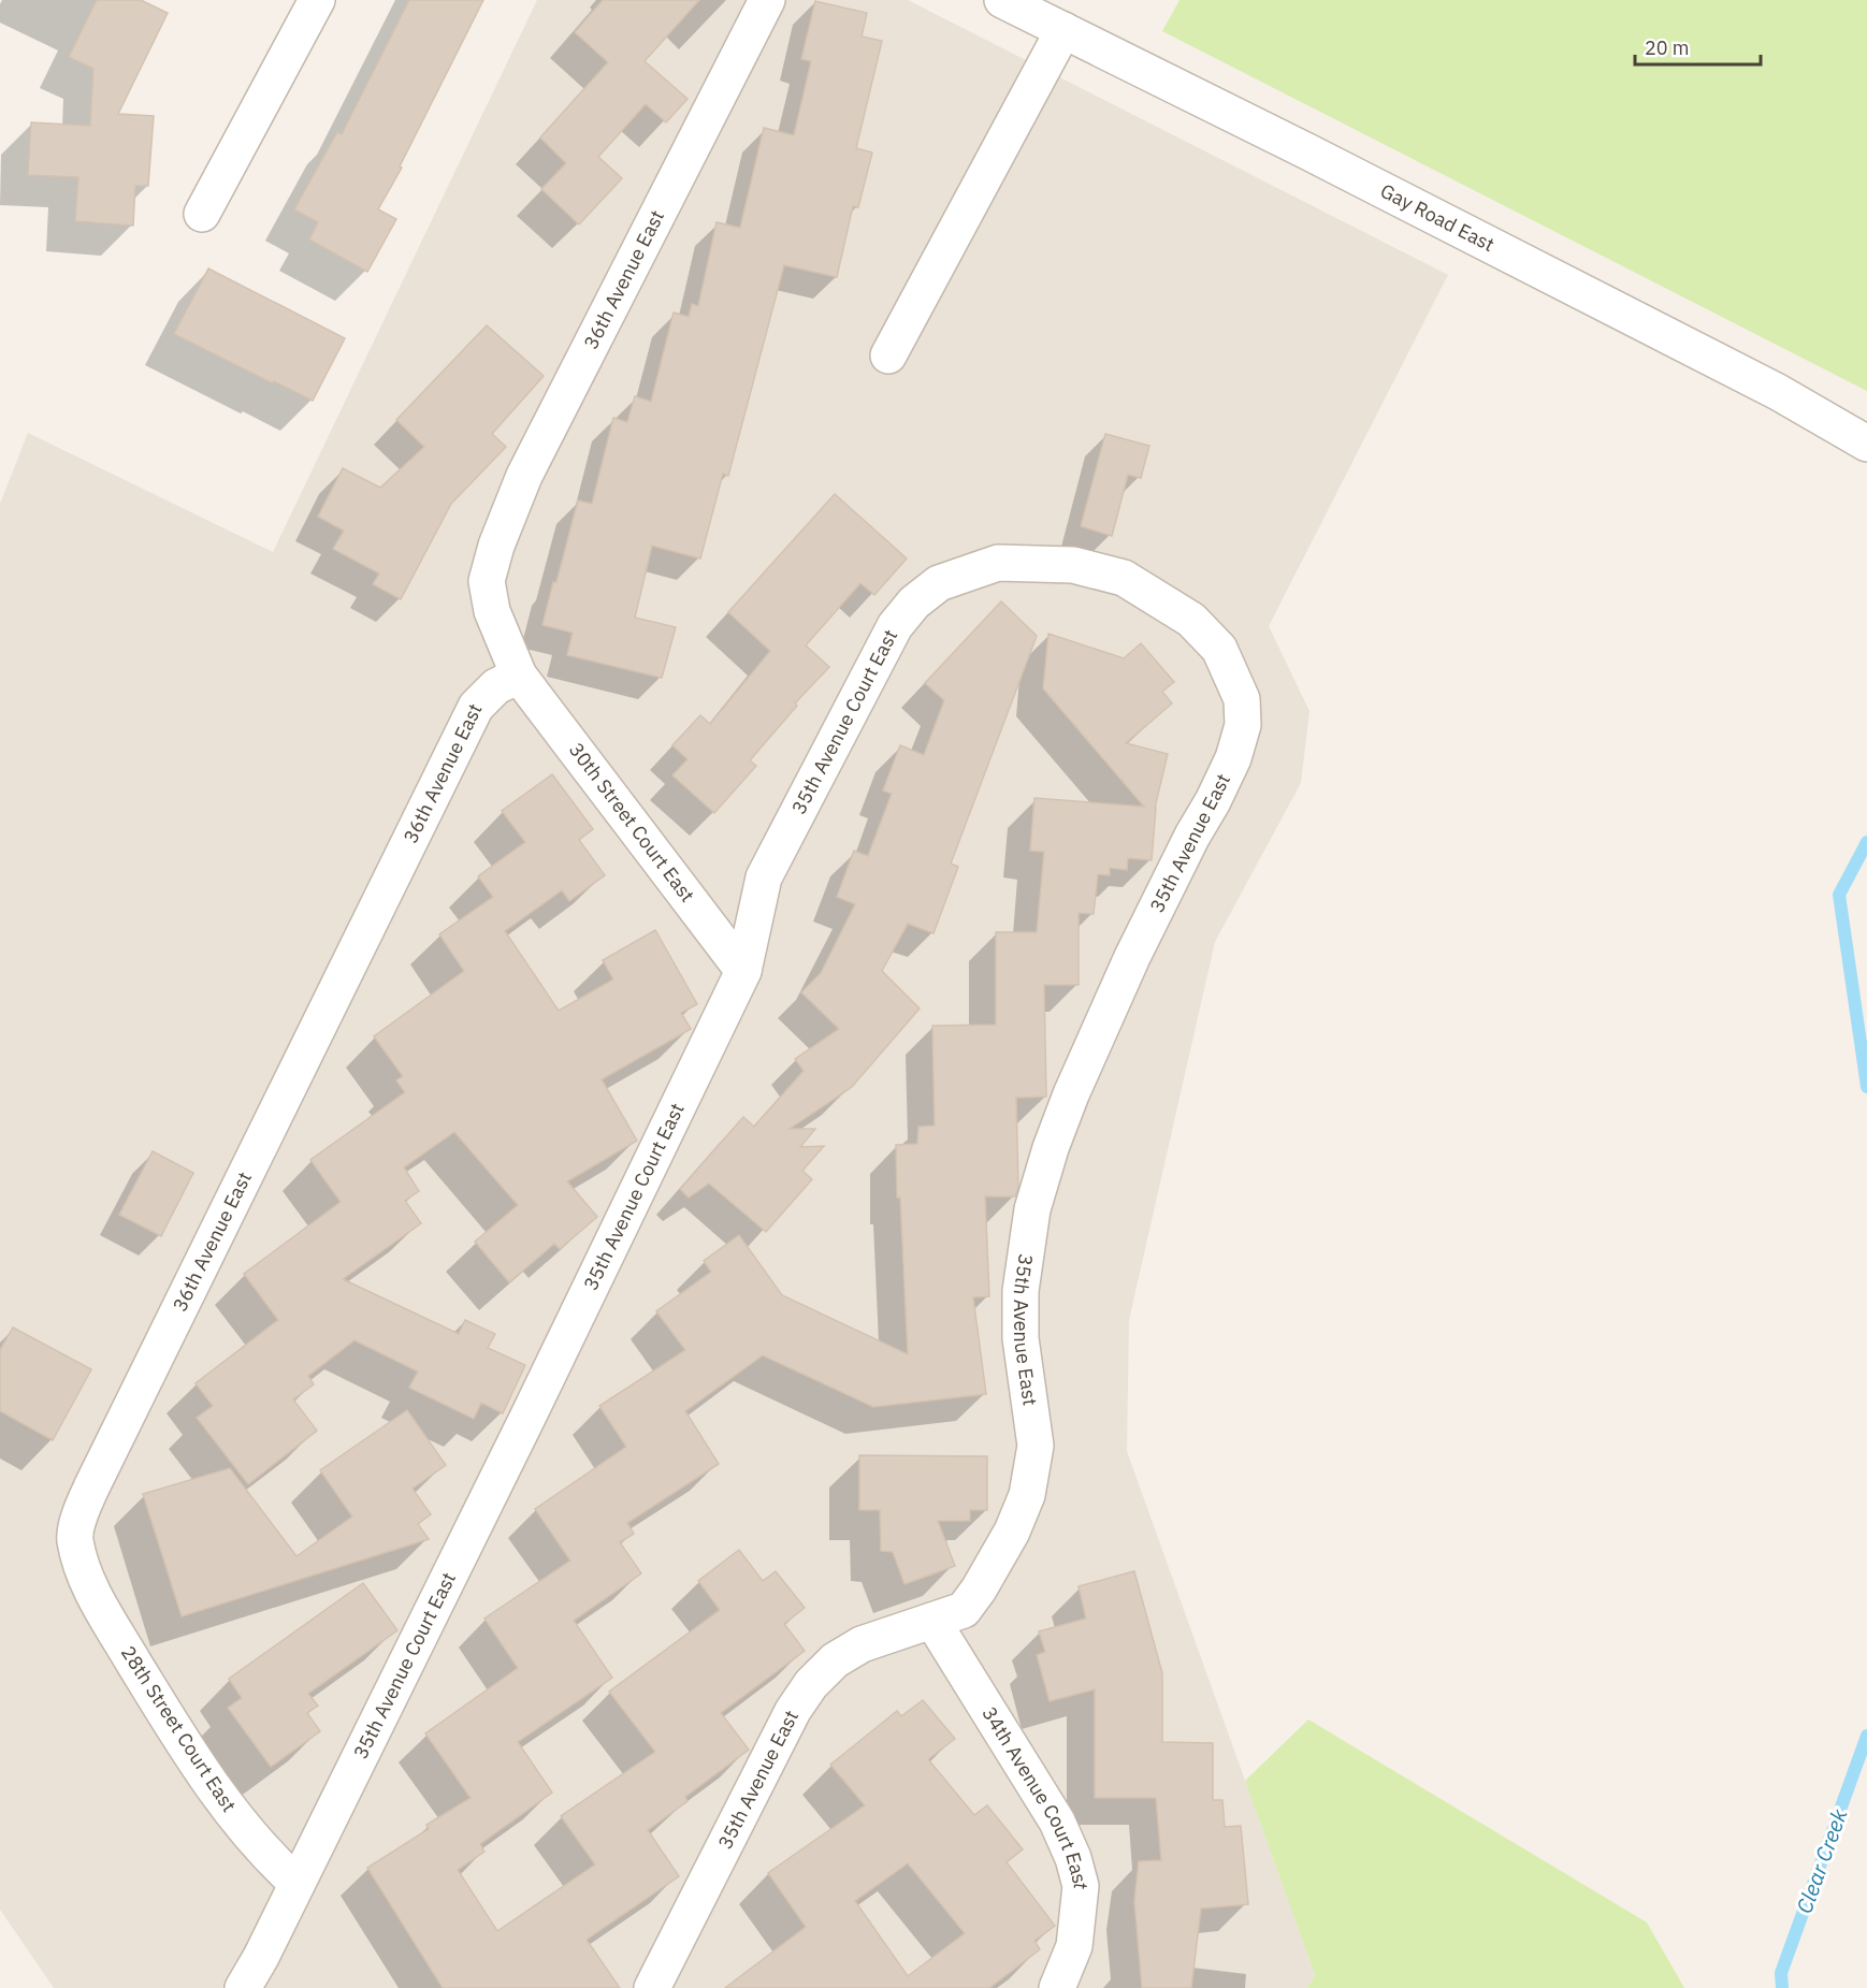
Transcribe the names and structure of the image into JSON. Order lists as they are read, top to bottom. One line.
{"streets":{"street":["Gay Road East","36th Avenue East","35th Avenue Court East","30th Street Court East","35th Avenue East","28th Street Court East","34th Avenue Court East"]},"crossings":[["36th Avenue East","30th Street Court East"],["36th Avenue East","28th Street Court East"],["35th Avenue Court East","30th Street Court East"],["35th Avenue Court East","35th Avenue East"],["35th Avenue Court East","28th Street Court East"],["35th Avenue East","34th Avenue Court East"]],"water":["Clear Creek"],"scale_bar":"20 m"}
